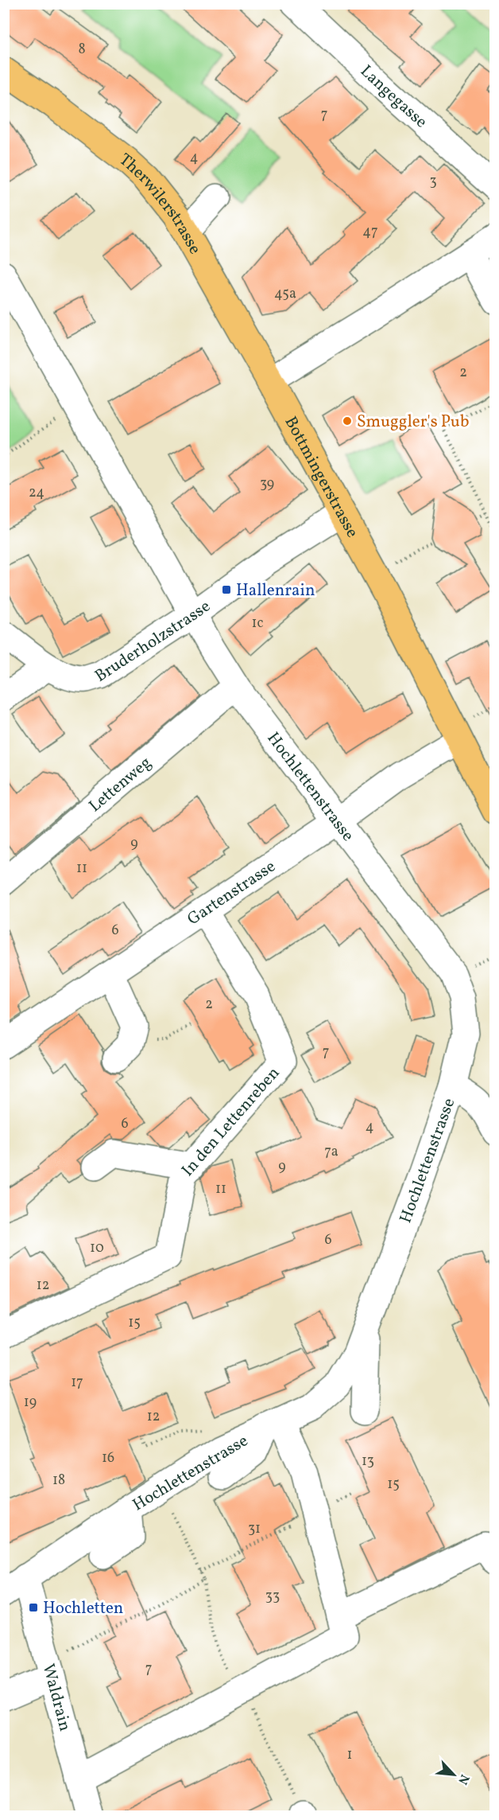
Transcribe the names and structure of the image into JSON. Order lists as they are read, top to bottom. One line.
{"streets":{"main road":["Therwilerstrasse","Bottmingerstrasse"],"street":["Langegasse","Bruderholzstrasse","Lettenweg","Hochlettenstrasse","Gartenstrasse","In den Lettenreben","Waldrain"]},"crossings":[["Therwilerstrasse","Bottmingerstrasse"],["Bottmingerstrasse","Bruderholzstrasse"],["Bottmingerstrasse","Gartenstrasse"],["Bruderholzstrasse","Hochlettenstrasse"],["Lettenweg","Hochlettenstrasse"],["Hochlettenstrasse","Gartenstrasse"],["Hochlettenstrasse","Waldrain"],["Gartenstrasse","In den Lettenreben"]],"places":{"other":["Smuggler's Pub"],"transit":["Hallenrain","Hochletten"]},"house_numbers":["8","7","4","3","47","45a","2","39","24","1c","9","11","6","2","7","6","4","7a","9","11","6","10","12","15","17","19","12","16","13","18","15","31","33","7","1"],"north":"bottom right"}
